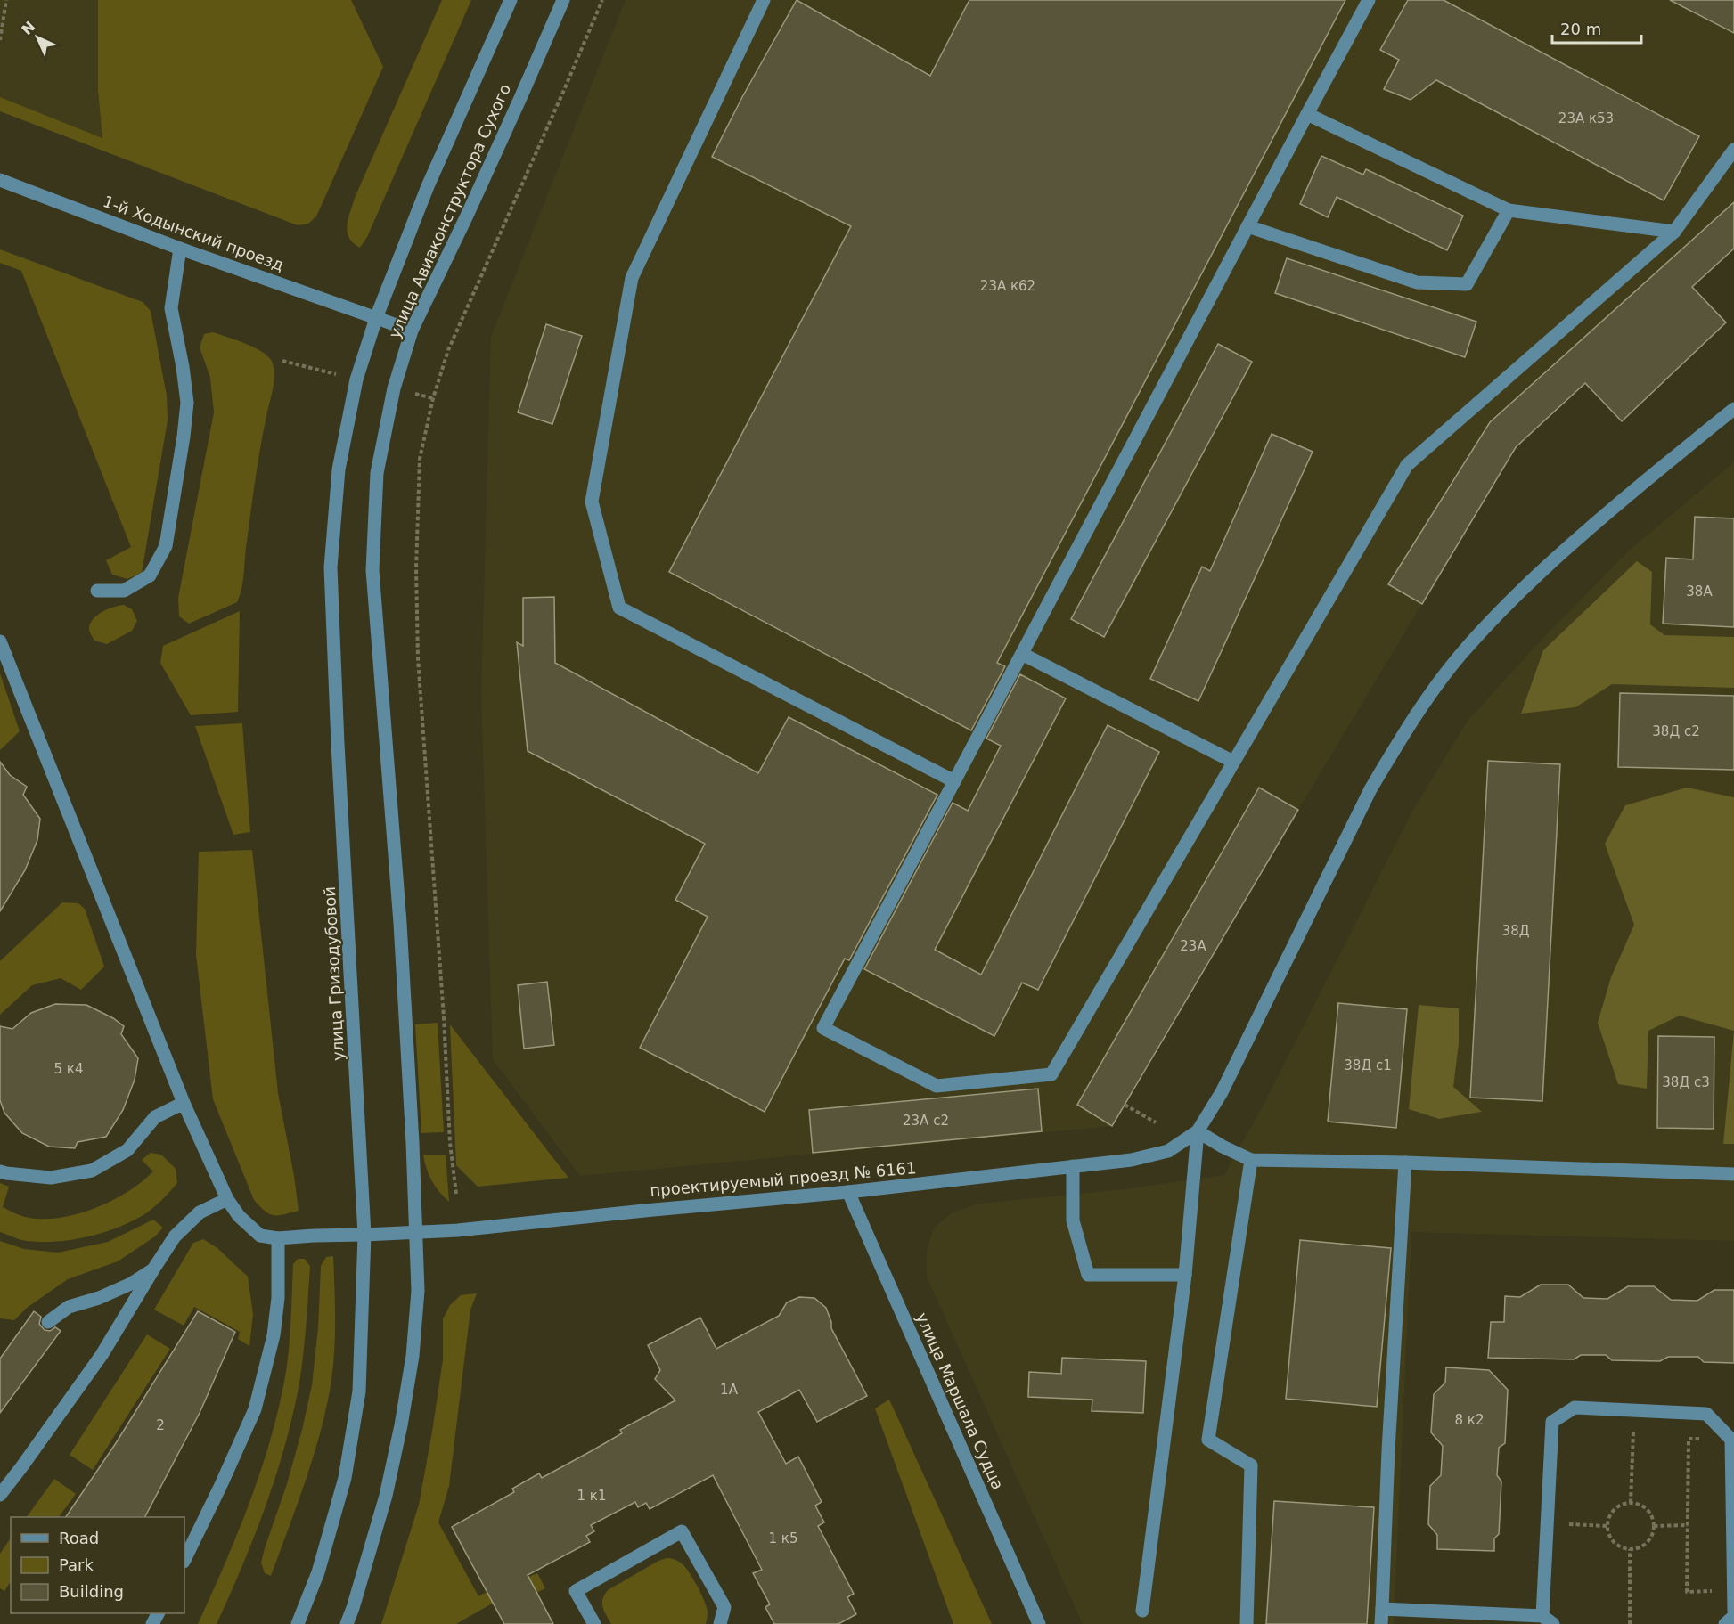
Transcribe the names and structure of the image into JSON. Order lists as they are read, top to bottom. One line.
{"streets":{"street":["улица Авиаконструктора Сухого","1-й Ходынский проезд","улица Гризодубовой","проектируемый проезд № 6161","улица Маршала Судца"]},"crossings":[["улица Авиаконструктора Сухого","1-й Ходынский проезд"],["улица Авиаконструктора Сухого","улица Гризодубовой"],["улица Авиаконструктора Сухого","проектируемый проезд № 6161"],["1-й Ходынский проезд","улица Гризодубовой"],["улица Гризодубовой","проектируемый проезд № 6161"],["проектируемый проезд № 6161","улица Маршала Судца"]],"house_numbers":["23А к53","23А к62","38А","38Д с2","38Д","23А","38Д с1","5 к4","38Д с3","23А с2","1А","8 к2","2","1 к1","1 к5"],"legend":["Road","Park","Building"],"scale_bar":"20 m","north":"top left"}
